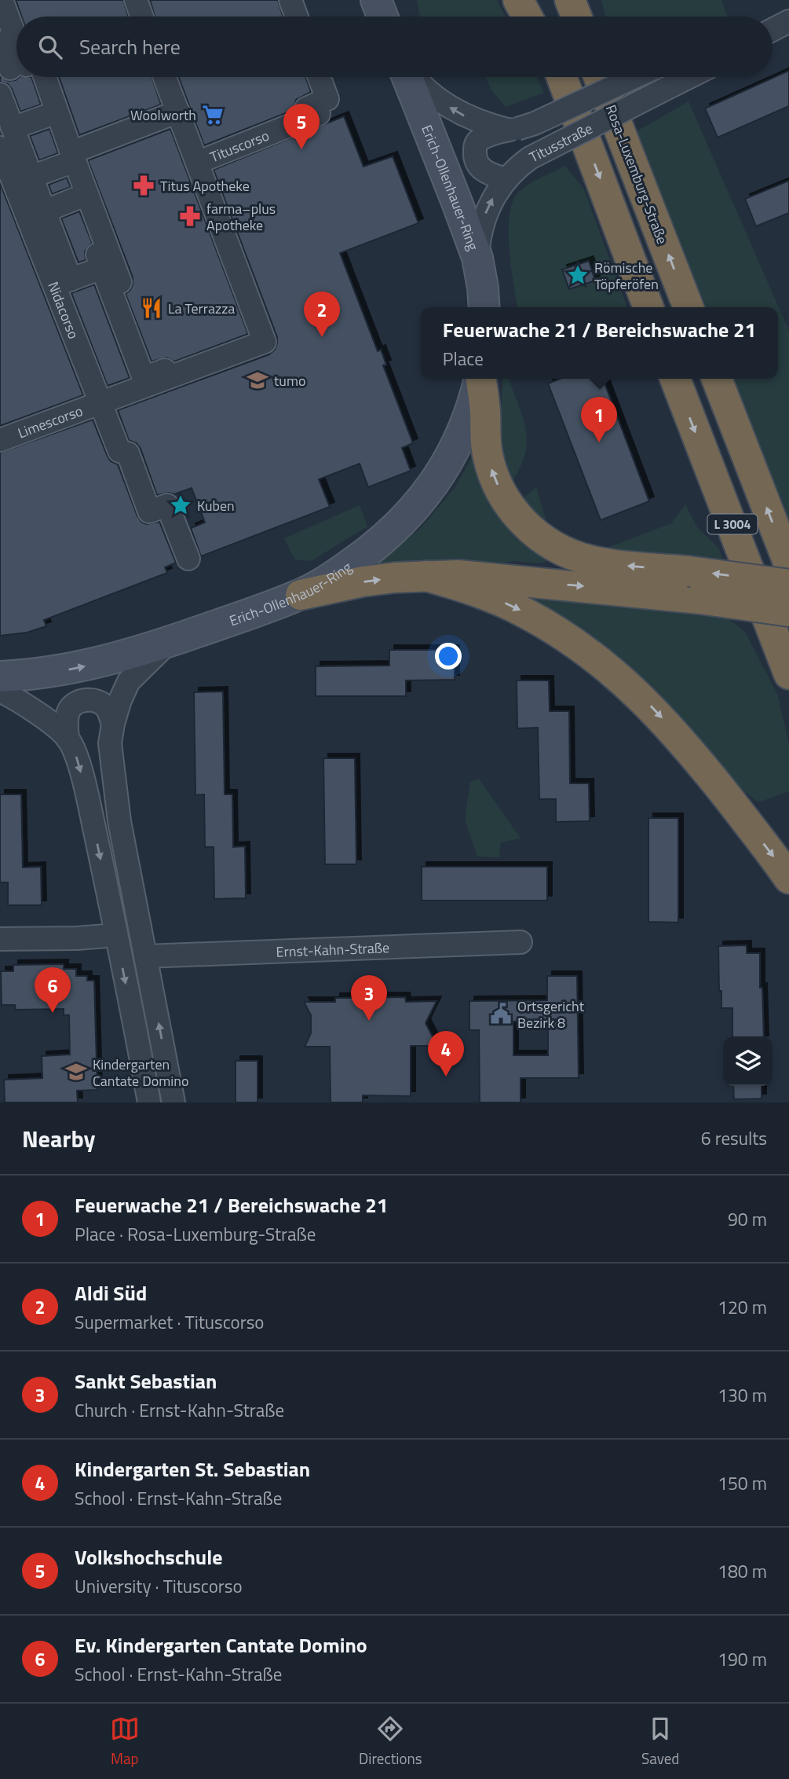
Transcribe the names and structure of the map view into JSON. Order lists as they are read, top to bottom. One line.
{"streets":{"highway":["Rosa-Luxemburg-Straße","L 3004"],"main road":["Erich-Ollenhauer-Ring"],"street":["Titusstraße","Tituscorso","Nidacorso","Limescorso","Ernst-Kahn-Straße"]},"crossings":[["Titusstraße","Erich-Ollenhauer-Ring"],["Nidacorso","Limescorso"]],"places":{"supermarket":["Woolworth"],"pharmacy":["Titus Apotheke","farma–plus Apotheke"],"place":["Römische Töpferöfen","Kuben"],"restaurant":["La Terrazza"],"school or university":["tumo","Kindergarten Cantate Domino"],"public building":["Ortsgericht Bezirk 8"]},"page":{"search":"Search here","pins":["5","2","1","6","3","4"],"popup":["Feuerwache 21 / Bereichswache 21","Place"],"heading":["Nearby","6 results"],"list":[{"mark":"1","name":"Feuerwache 21 / Bereichswache 21","note":"Place · Rosa-Luxemburg-Straße","value":"90 m"},{"mark":"2","name":"Aldi Süd","note":"Supermarket · Tituscorso","value":"120 m"},{"mark":"3","name":"Sankt Sebastian","note":"Church · Ernst-Kahn-Straße","value":"130 m"},{"mark":"4","name":"Kindergarten St. Sebastian","note":"School · Ernst-Kahn-Straße","value":"150 m"},{"mark":"5","name":"Volkshochschule","note":"University · Tituscorso","value":"180 m"},{"mark":"6","name":"Ev. Kindergarten Cantate Domino","note":"School · Ernst-Kahn-Straße","value":"190 m"}],"nav":["Map","Directions","Saved"]}}
